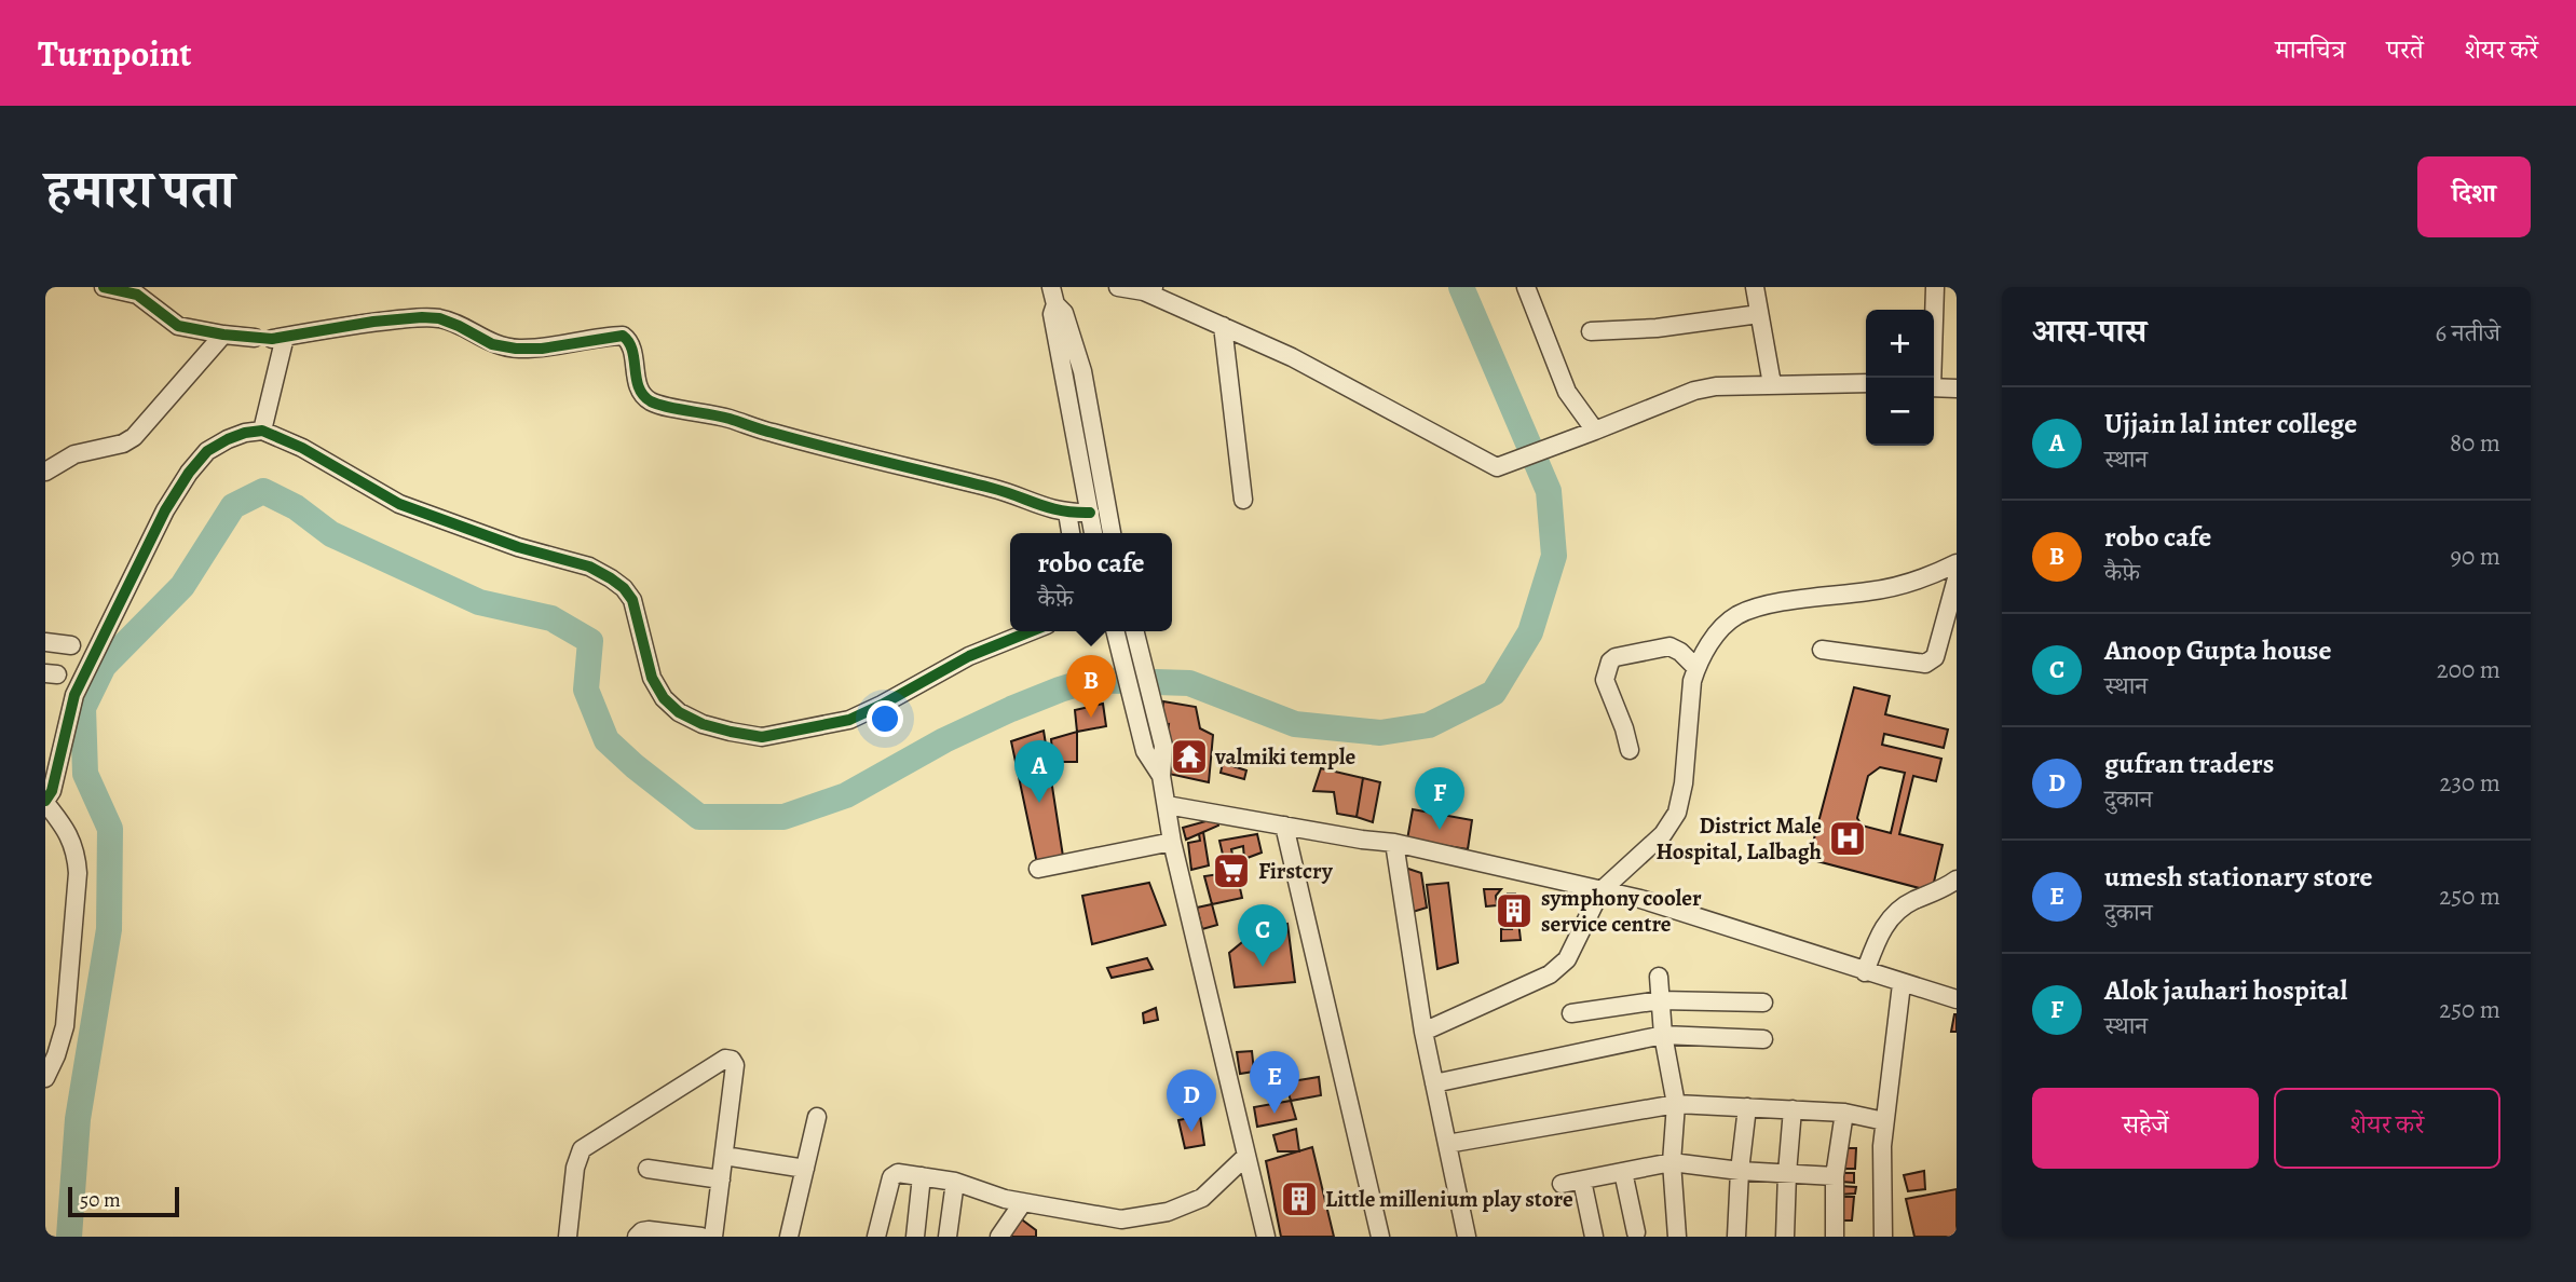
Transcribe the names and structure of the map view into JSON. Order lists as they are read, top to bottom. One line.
{"places":{"temple":["valmiki temple"],"hospital":["District Male Hospital, Lalbagh"],"supermarket":["Firstcry"],"building":["symphony cooler service centre","Little millenium play store"]},"scale_bar":"50 m","page":{"header":"Turnpoint","nav":["मानचित्र","परतें","शेयर करें"],"title":"हमारा पता","buttons":["दिशा",["सहेजें","शेयर करें"]],"heading":["आस-पास","6 नतीजे"],"map_buttons":["+","−"],"list":[{"mark":"A","name":"Ujjain lal inter college","note":"स्थान","value":"80 m"},{"mark":"B","name":"robo cafe","note":"कैफ़े","value":"90 m"},{"mark":"C","name":"Anoop Gupta house","note":"स्थान","value":"200 m"},{"mark":"D","name":"gufran traders","note":"दुकान","value":"230 m"},{"mark":"E","name":"umesh stationary store","note":"दुकान","value":"250 m"},{"mark":"F","name":"Alok jauhari hospital","note":"स्थान","value":"250 m"}],"popup":["robo cafe","कैफ़े"],"pins":["B","A","F","C","E","D"],"scale":"50 m"}}
